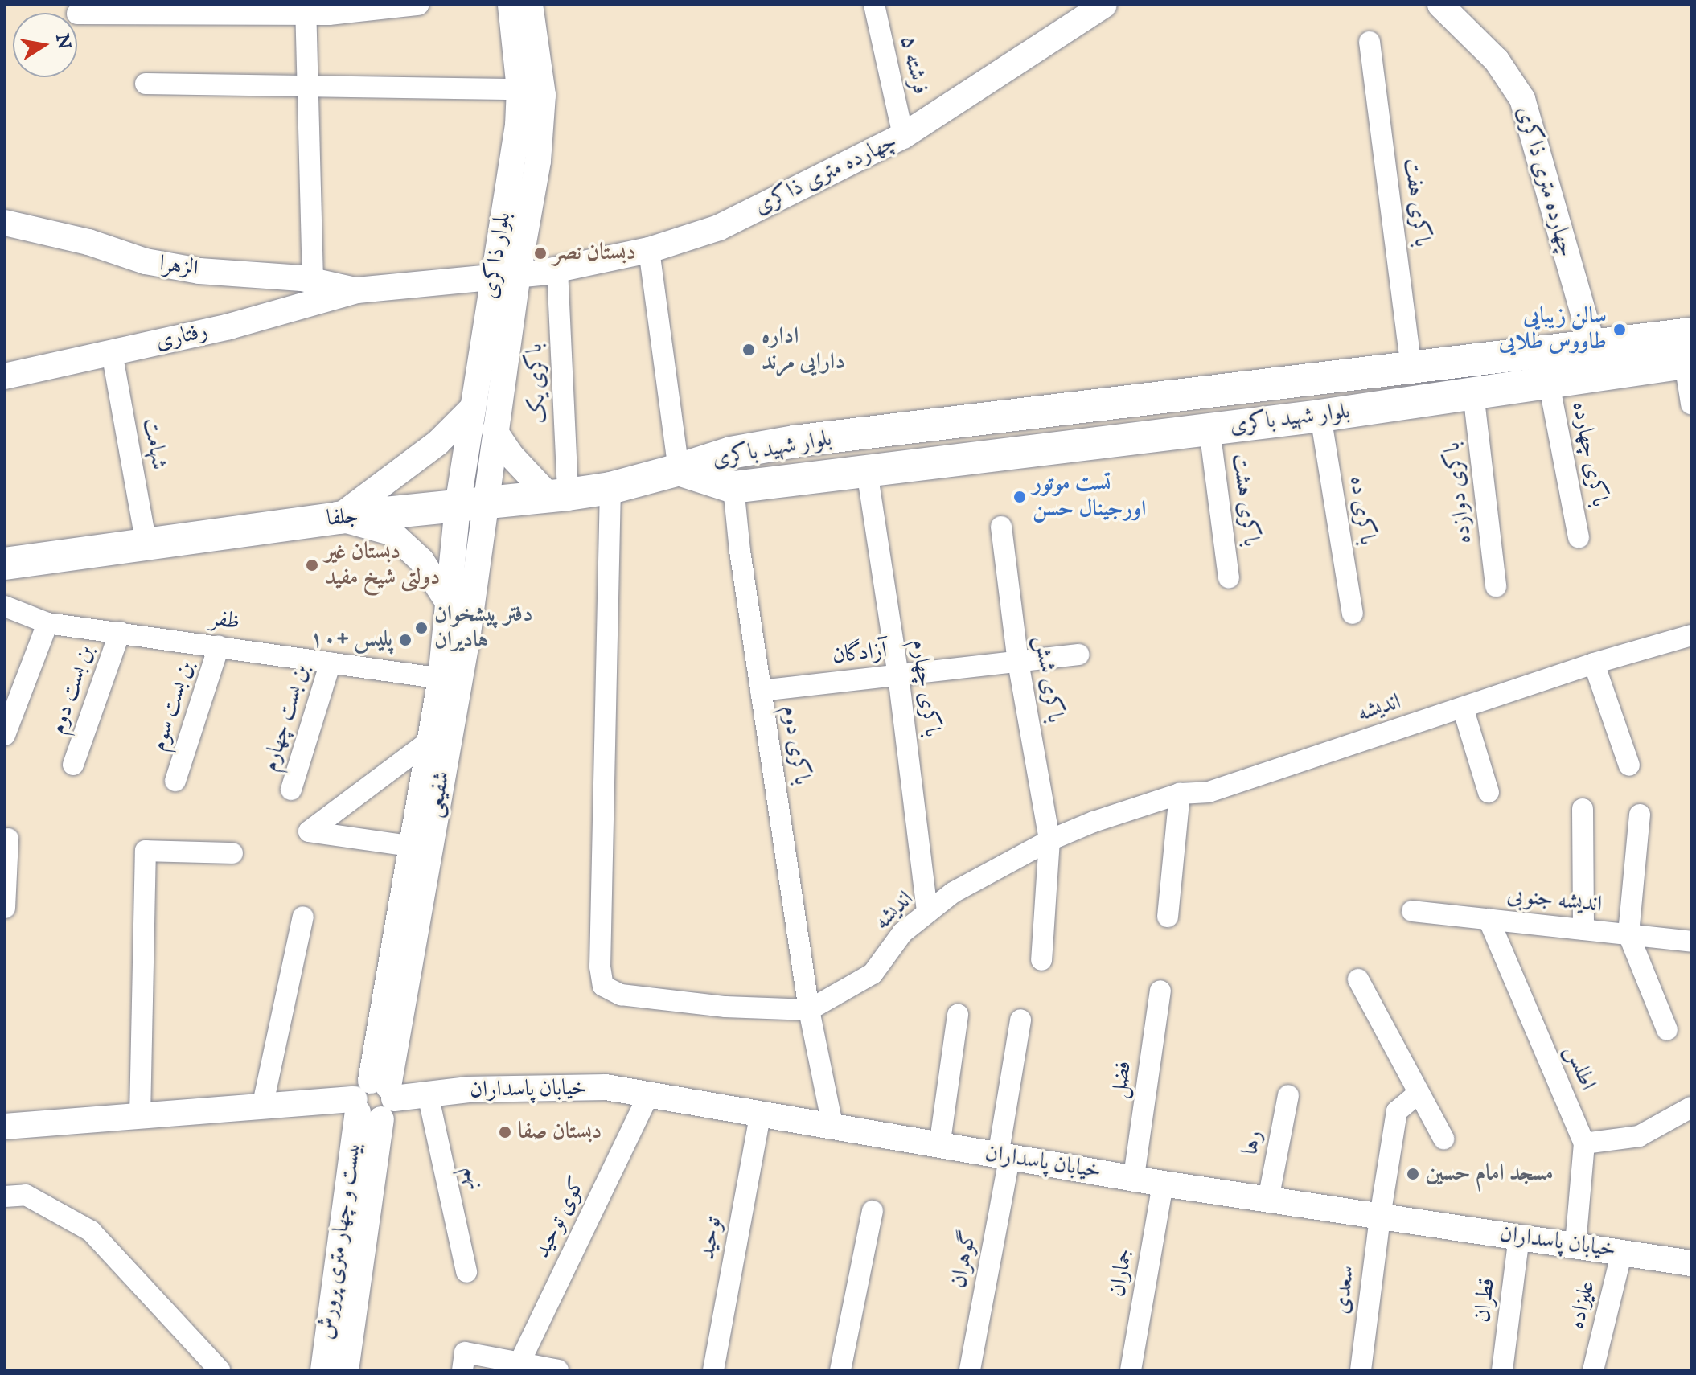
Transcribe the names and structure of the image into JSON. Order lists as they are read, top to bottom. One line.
{"streets":{"main road":["بلوار شهید باکری","جلفا"],"street":["فرشته ۵","چهارده متری ذاکری","باکری هفت","بلوار ذاکری","الزهرا","رفتاری","باکری یک","شهامت","باکری چهارده","باکری دوازده","باکری هشت","باکری ده","ظفر","آزادگان","باکری شش","باکری چهارم","بن بست دوم","بن بست سوم","اندیشه","بن بست چهارم","باکری دوم","شفیعی","اندیشه جنوبی","اطلس","فضل","خیابان پاسداران","رها","نهم","کوی توحید","توحید","بیست و چهار متری پرورش","گوهران","جماران","سعدی","قطران","علیزاده"]},"crossings":[["فرشته ۵","چهارده متری ذاکری"],["چهارده متری ذاکری","بلوار ذاکری"],["چهارده متری ذاکری","الزهرا"],["چهارده متری ذاکری","رفتاری"],["چهارده متری ذاکری","باکری یک"],["چهارده متری ذاکری","بلوار شهید باکری"],["باکری هفت","بلوار شهید باکری"],["بلوار ذاکری","جلفا"],["بلوار ذاکری","شفیعی"],["الزهرا","رفتاری"],["رفتاری","شهامت"],["باکری یک","جلفا"],["بلوار شهید باکری","باکری چهارده"],["بلوار شهید باکری","باکری دوازده"],["بلوار شهید باکری","باکری هشت"],["بلوار شهید باکری","باکری ده"],["بلوار شهید باکری","جلفا"],["بلوار شهید باکری","باکری چهارم"],["بلوار شهید باکری","باکری دوم"],["شهامت","جلفا"],["جلفا","شفیعی"],["ظفر","بن بست دوم"],["ظفر","بن بست سوم"],["ظفر","بن بست چهارم"],["ظفر","شفیعی"],["آزادگان","باکری شش"],["آزادگان","باکری چهارم"],["آزادگان","باکری دوم"],["باکری شش","اندیشه"],["باکری چهارم","اندیشه"],["اندیشه","باکری دوم"],["باکری دوم","خیابان پاسداران"],["شفیعی","خیابان پاسداران"],["شفیعی","بیست و چهار متری پرورش"],["اندیشه جنوبی","اطلس"],["اطلس","خیابان پاسداران"],["فضل","خیابان پاسداران"],["خیابان پاسداران","رها"],["خیابان پاسداران","نهم"],["خیابان پاسداران","کوی توحید"],["خیابان پاسداران","توحید"],["خیابان پاسداران","بیست و چهار متری پرورش"],["خیابان پاسداران","گوهران"],["خیابان پاسداران","جماران"],["خیابان پاسداران","سعدی"],["خیابان پاسداران","قطران"],["خیابان پاسداران","علیزاده"]],"places":["دبستان نصر","سالن زیبایی طاووس طلایی","اداره دارایی مرند","تست موتور اورجینال حسن","دبستان غیر دولتی شیخ مفید","دفتر پیشخوان هادیران","پلیس +۱۰","دبستان صفا","مسجد امام حسین"],"north":"right"}
